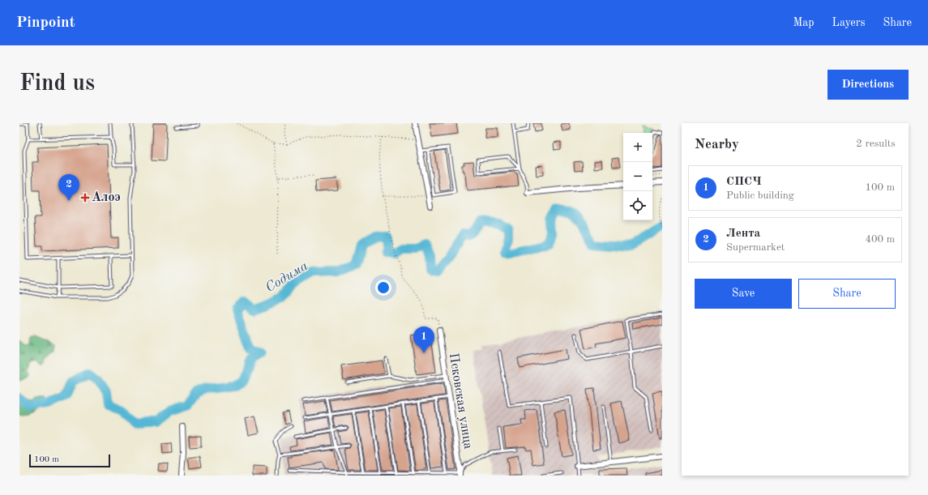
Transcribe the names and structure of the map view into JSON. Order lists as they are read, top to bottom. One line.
{"streets":{"street":["Псковская улица"]},"water":["Содима"],"places":{"health":["Алоэ"]},"scale_bar":"100 m","page":{"header":"Pinpoint","nav":["Map","Layers","Share"],"buttons":["Directions",["Save","Share"]],"title":"Find us","heading":["Nearby","2 results"],"map_buttons":["+","−"],"list":[{"mark":"1","name":"СПСЧ","note":"Public building","value":"100 m"},{"mark":"2","name":"Лента","note":"Supermarket","value":"400 m"}],"pins":["2","1"],"scale":"100 m"}}
